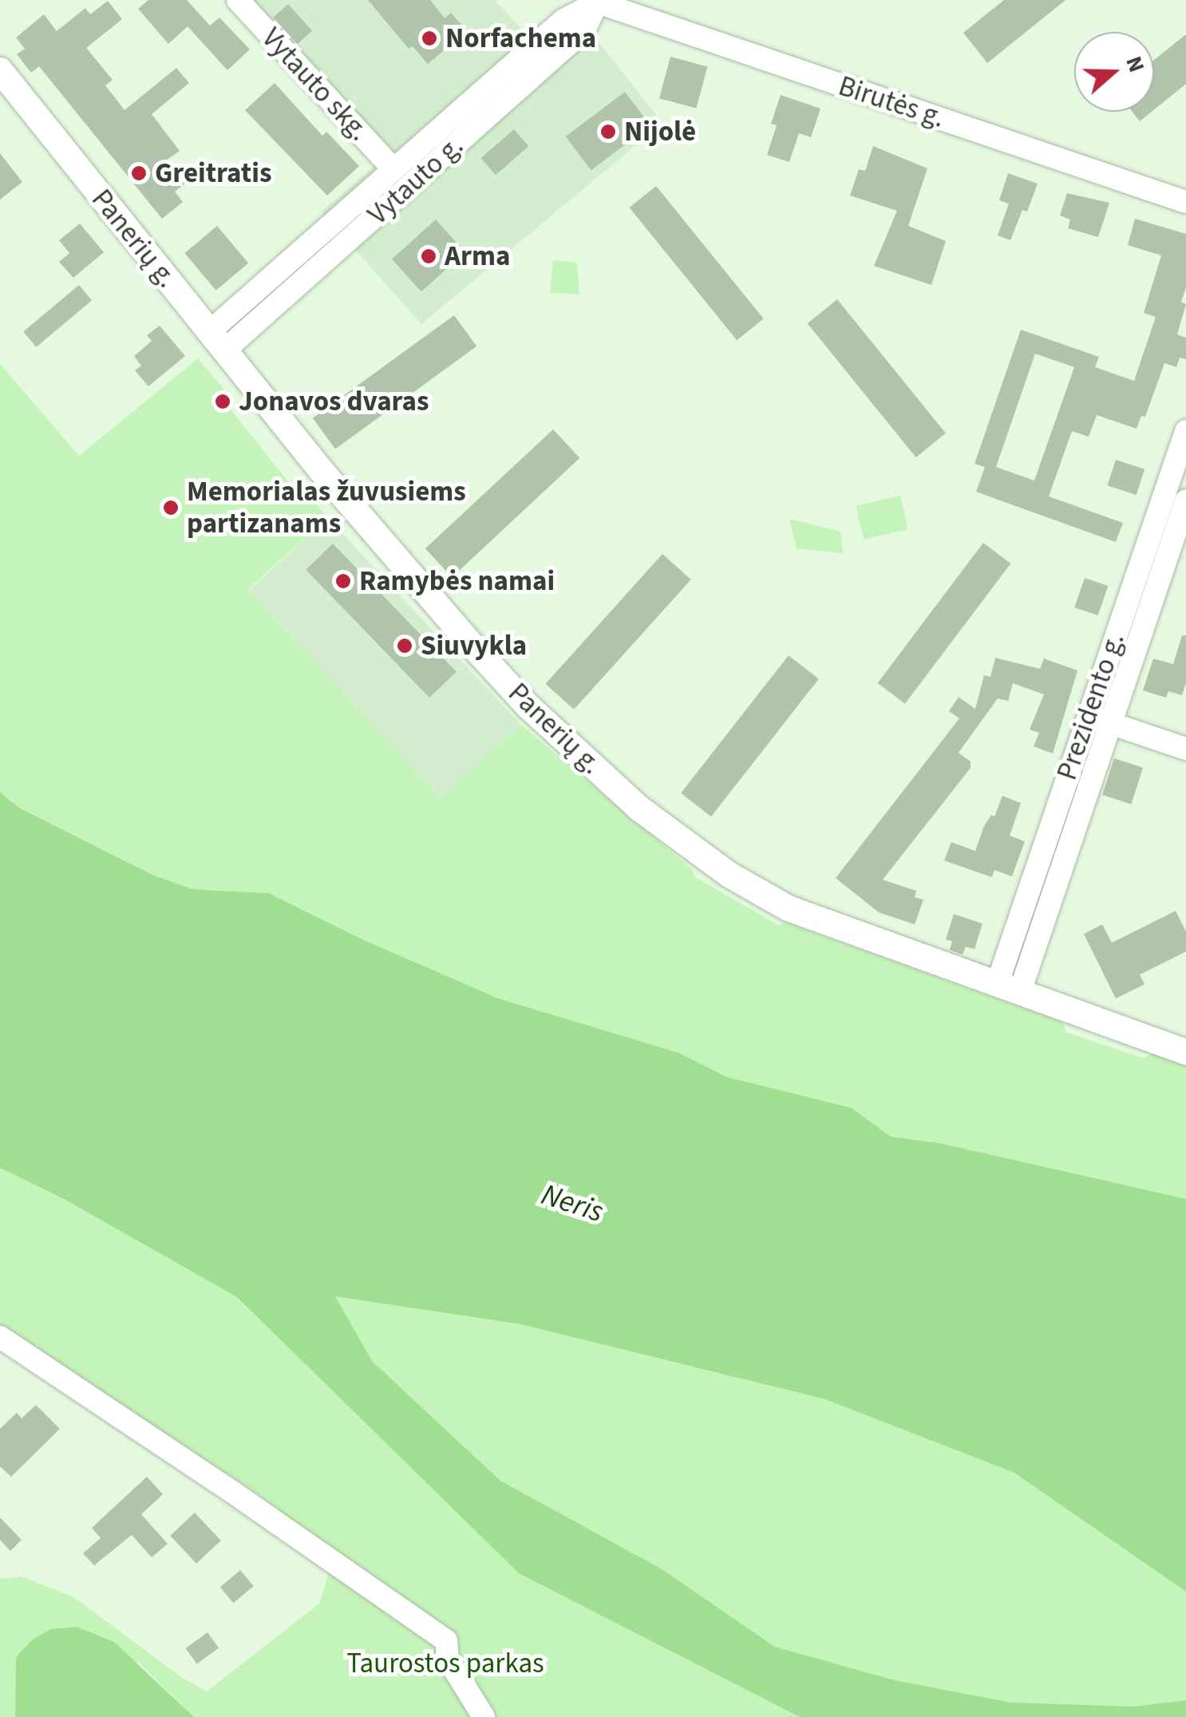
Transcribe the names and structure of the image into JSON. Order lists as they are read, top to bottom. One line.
{"streets":{"street":["Vytauto skg.","Birutės g.","Vytauto g.","Panerių g.","Prezidento g."]},"crossings":[["Vytauto skg.","Vytauto g."],["Birutės g.","Vytauto g."],["Vytauto g.","Panerių g."],["Panerių g.","Prezidento g."]],"water":["Neris"],"parks":["Taurostos parkas"],"places":["Norfachema","Nijolė","Greitratis","Arma","Jonavos dvaras","Memorialas žuvusiems partizanams","Ramybės namai","Siuvykla"],"north":"right"}
